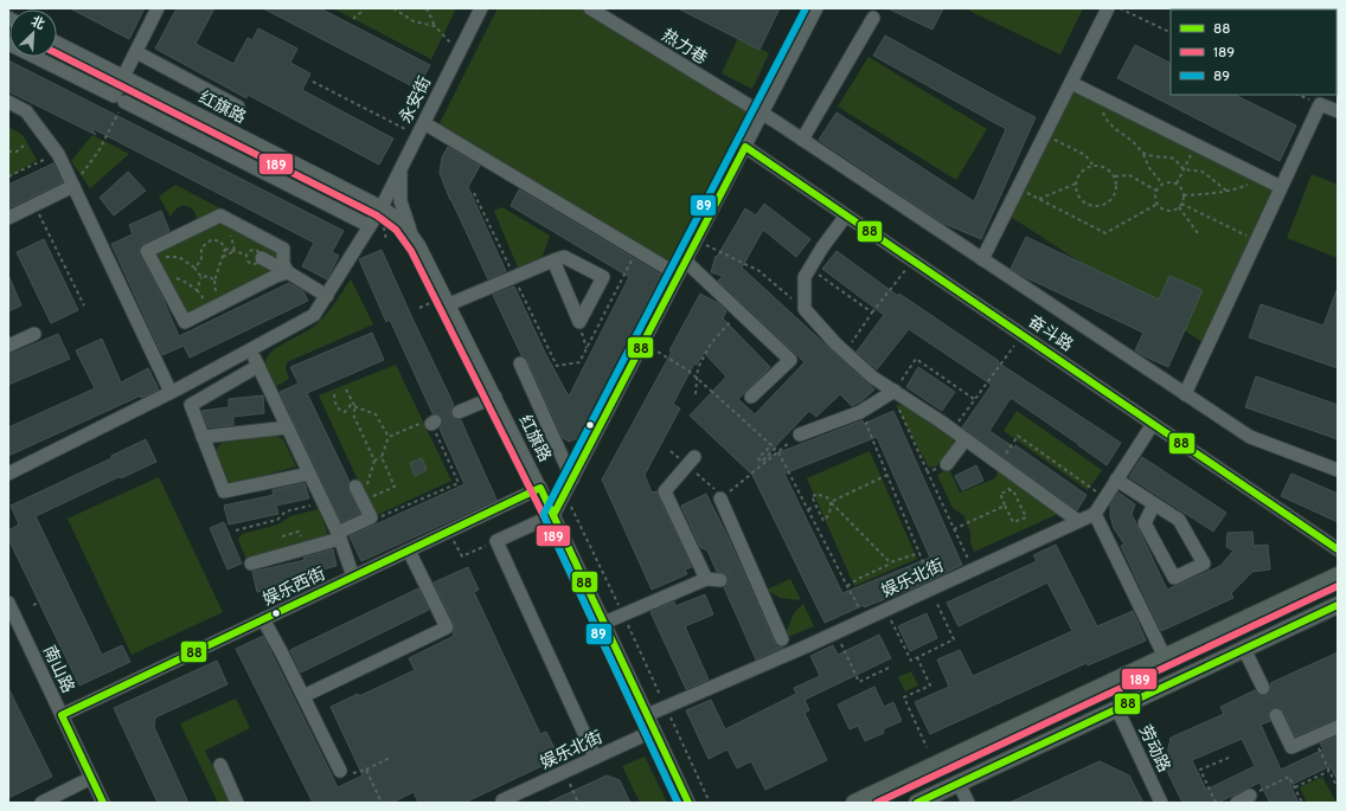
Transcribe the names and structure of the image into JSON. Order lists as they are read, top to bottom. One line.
{"streets":{"street":["热力巷","永安街","红旗路","奋斗路","娱乐北街","娱乐西街","南山路","劳动路"]},"crossings":[["永安街","红旗路"],["红旗路","娱乐北街"],["红旗路","娱乐西街"],["娱乐西街","南山路"]],"lines":["transit line 89","transit line 189","transit line 88"],"legend":["88","189","89"],"north":"top right"}
